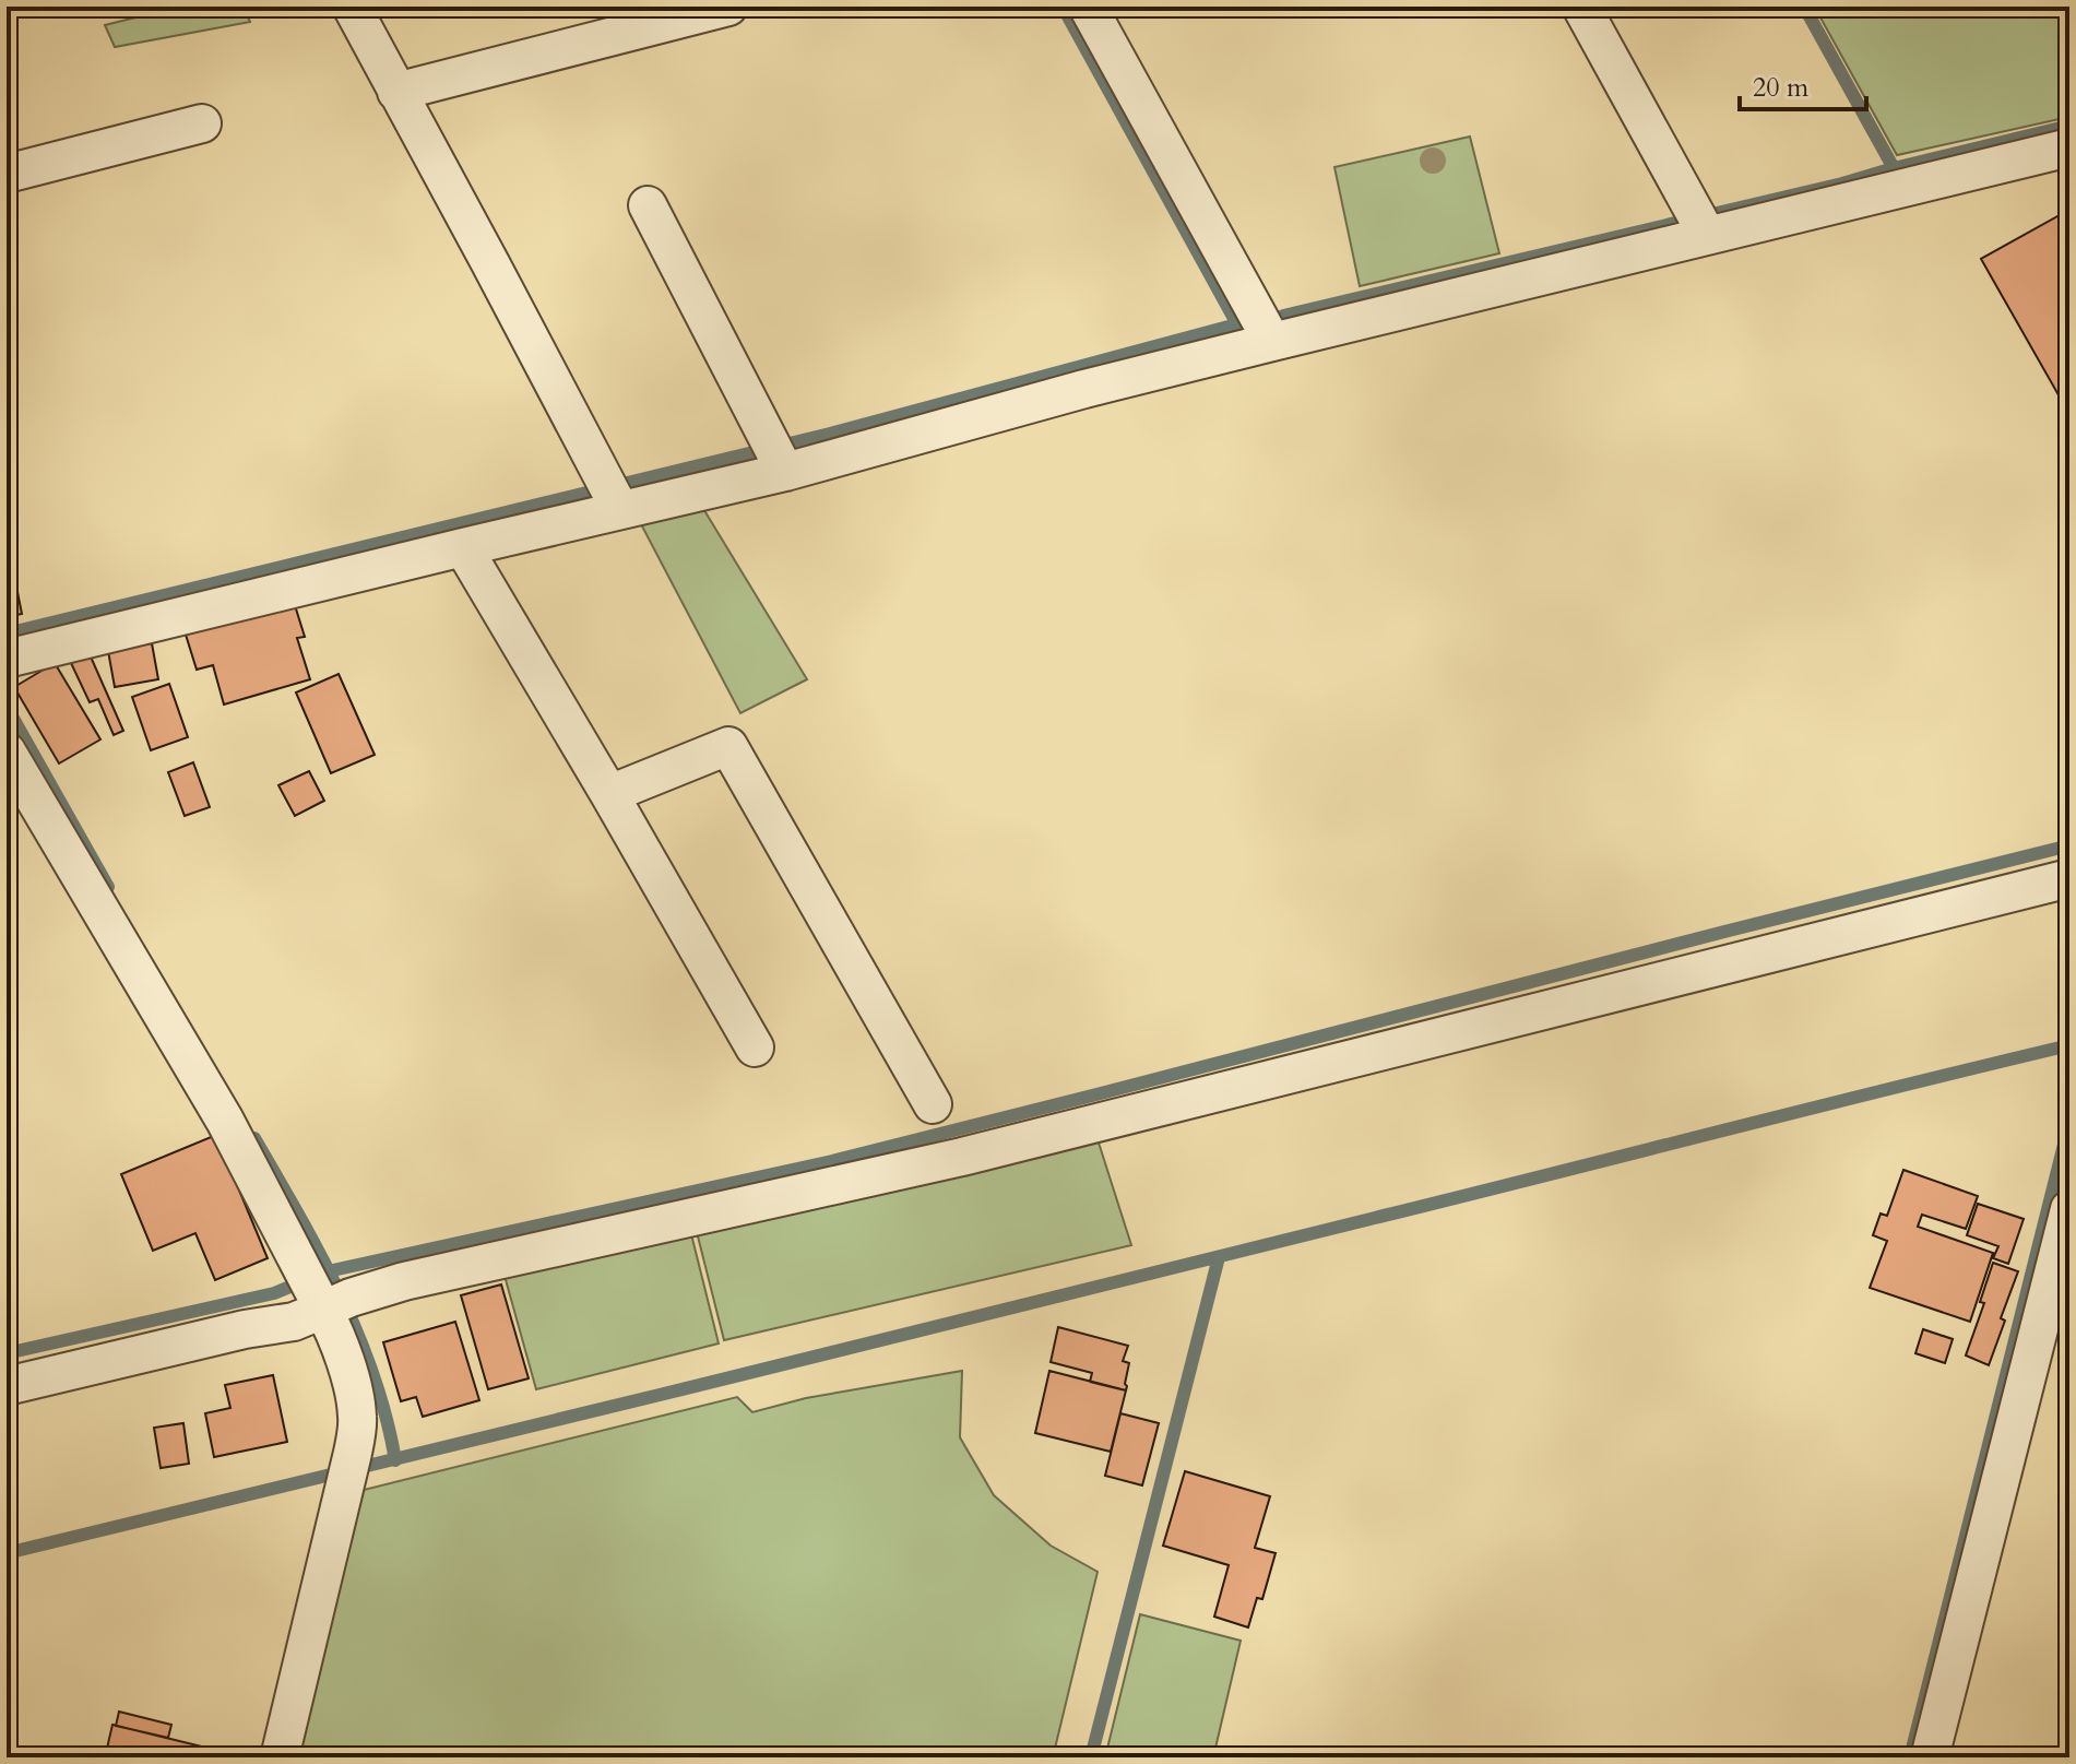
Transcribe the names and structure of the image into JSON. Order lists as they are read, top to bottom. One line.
{"scale_bar":"20 m"}
